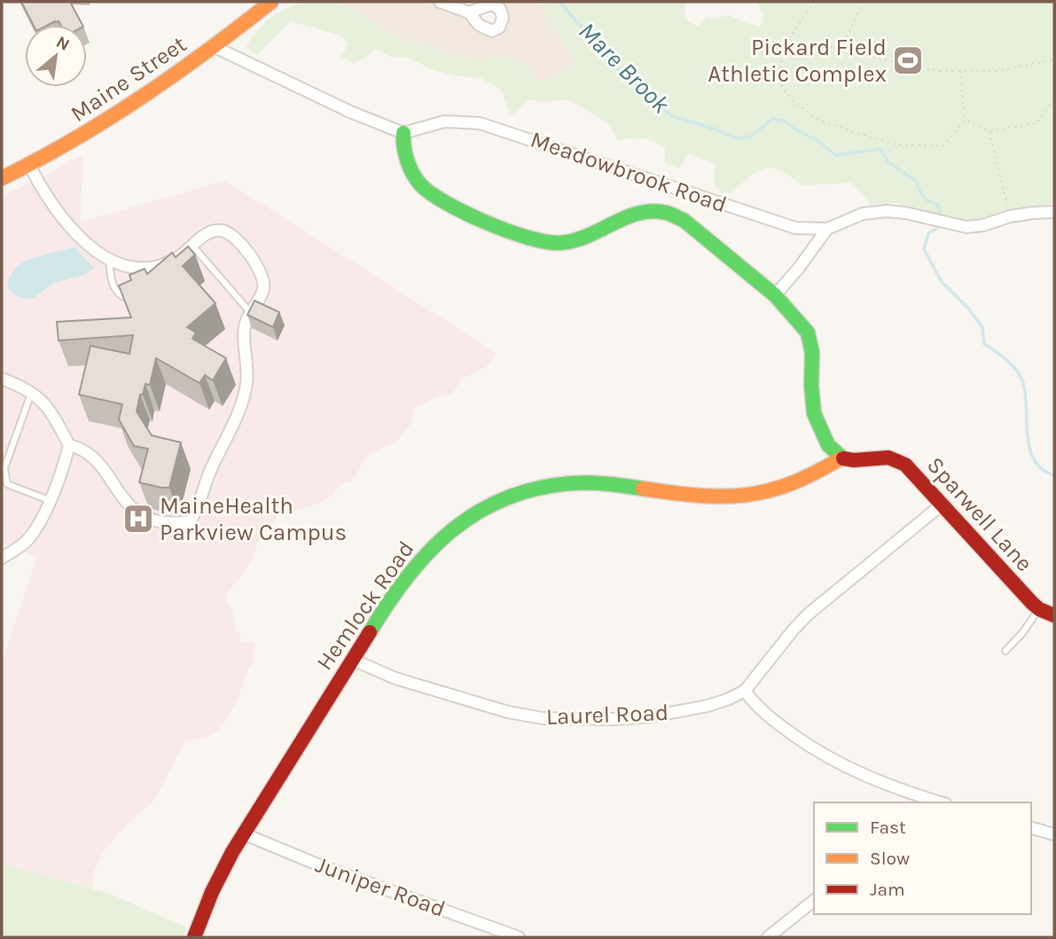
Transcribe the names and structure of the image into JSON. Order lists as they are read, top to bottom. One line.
{"streets":{"street":["Maine Street","Meadowbrook Road","Sparwell Lane","Hemlock Road","Laurel Road","Juniper Road"]},"crossings":[["Sparwell Lane","Hemlock Road"],["Sparwell Lane","Laurel Road"],["Hemlock Road","Laurel Road"],["Hemlock Road","Juniper Road"]],"water":["Mare Brook"],"places":{"sports":["Pickard Field Athletic Complex"],"hospital":["MaineHealth Parkview Campus"]},"legend":["Fast","Slow","Jam"],"north":"top right"}
